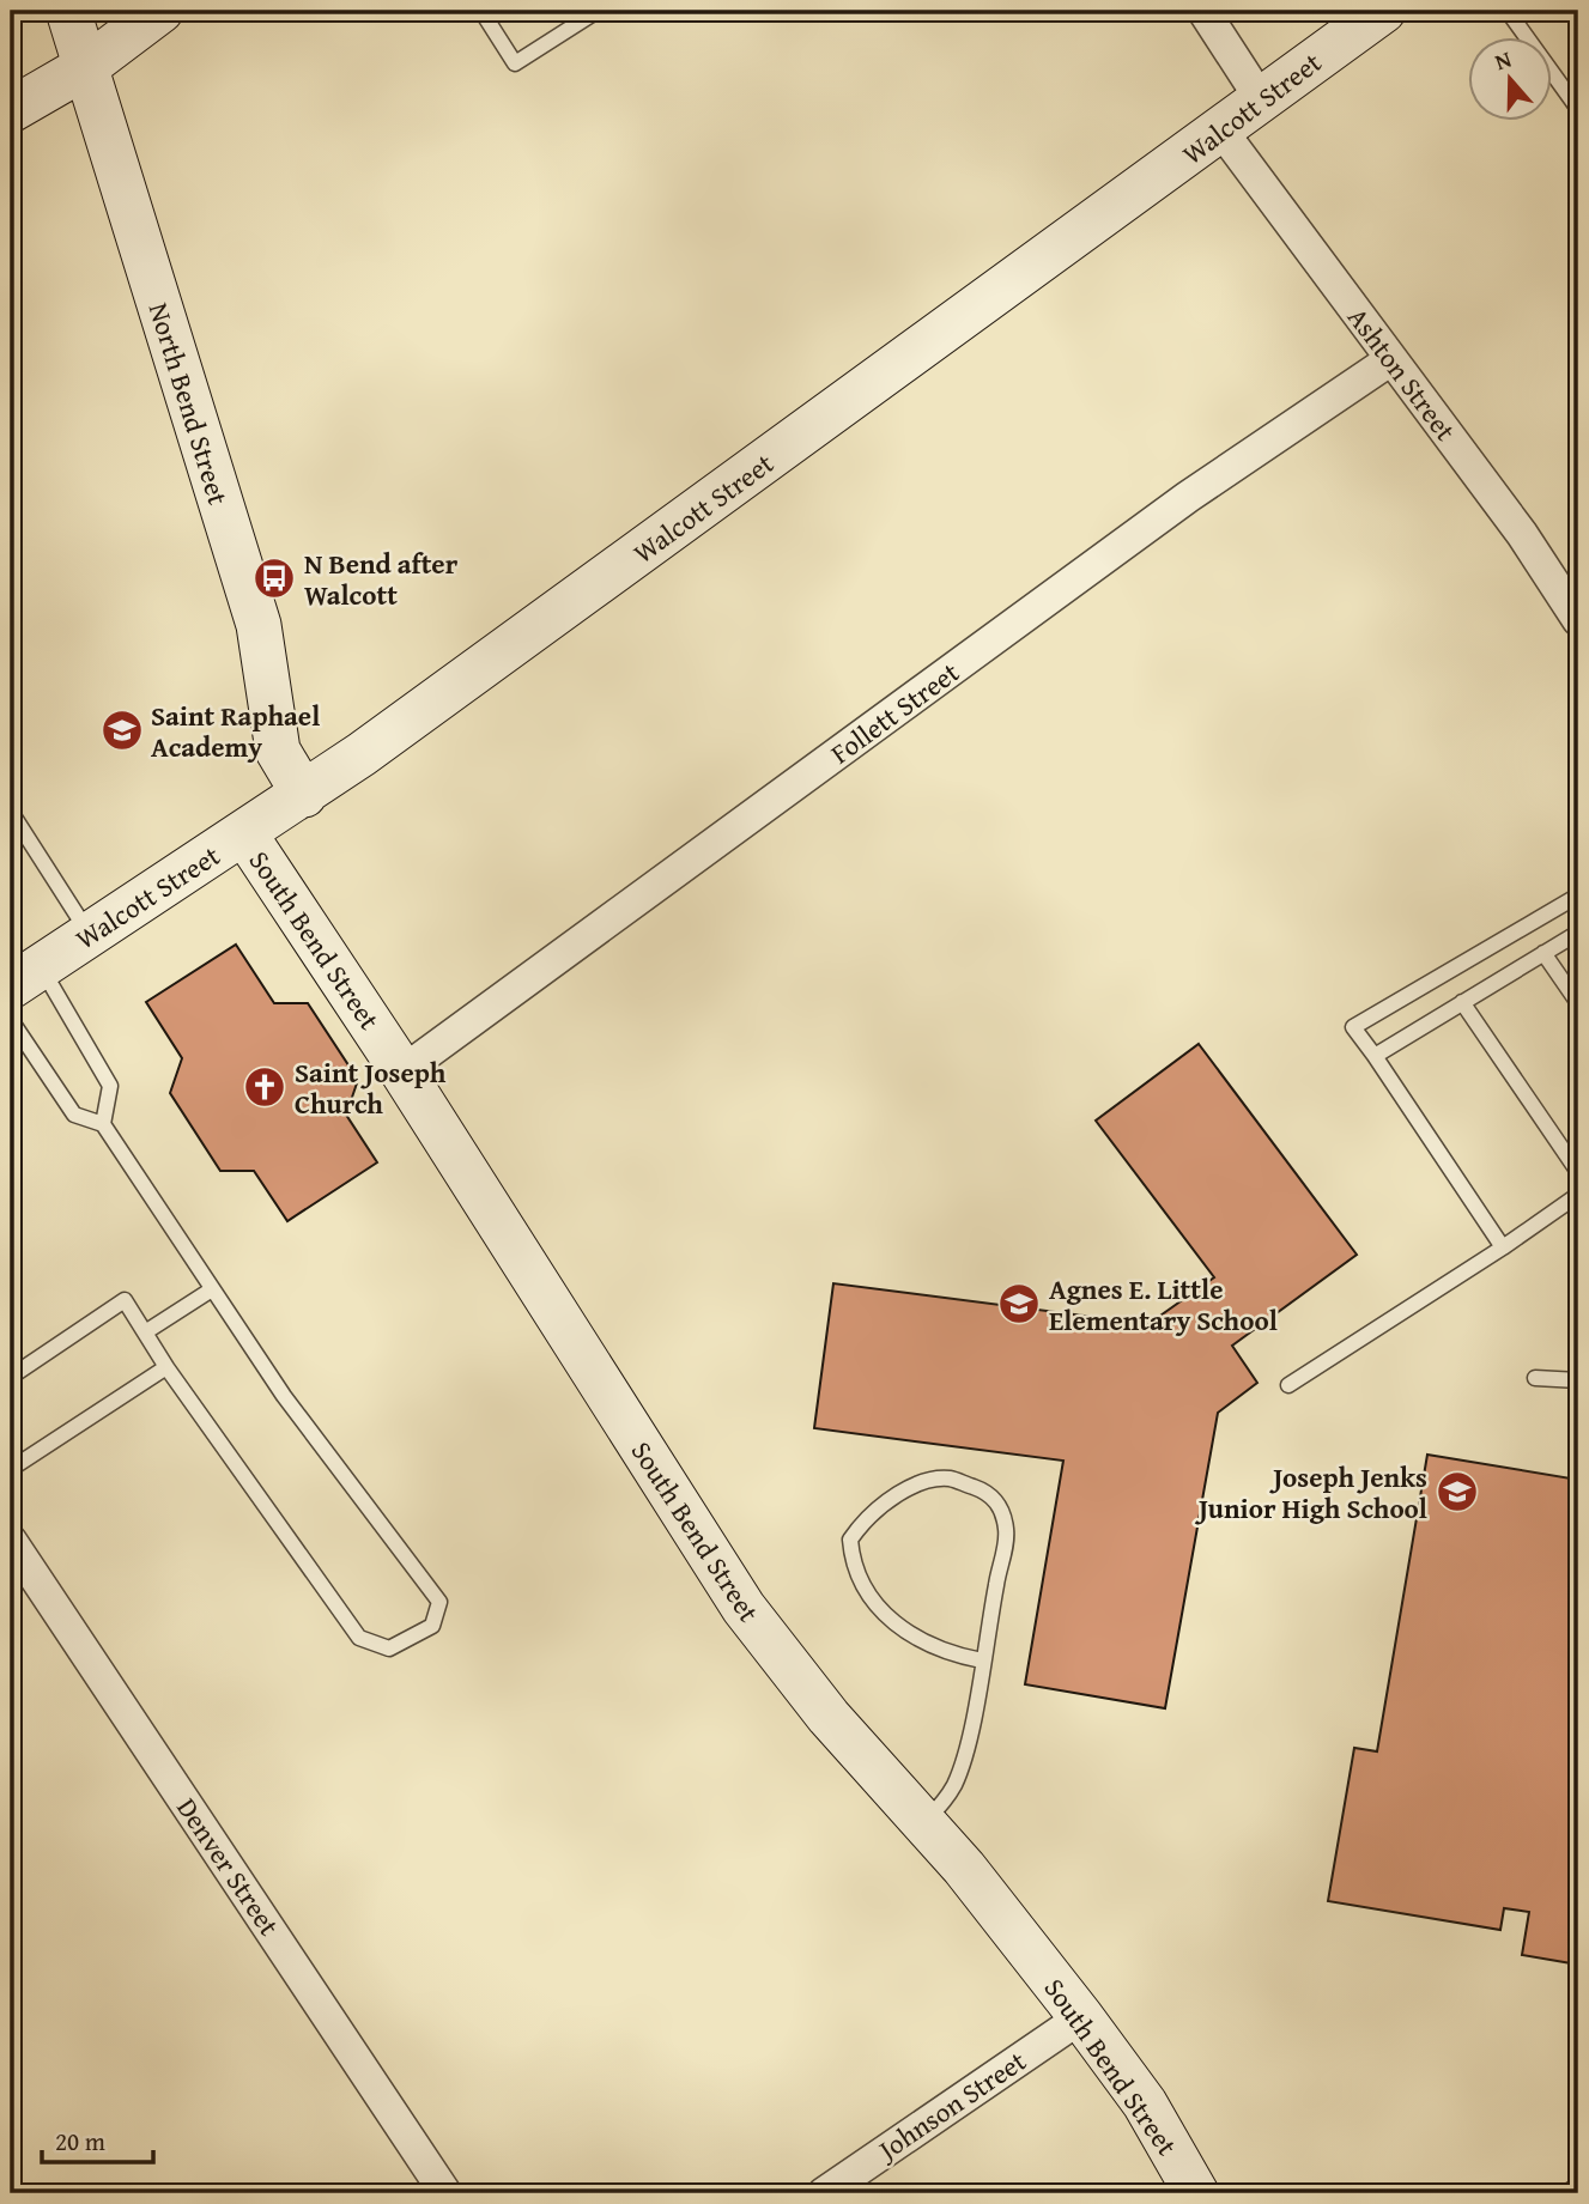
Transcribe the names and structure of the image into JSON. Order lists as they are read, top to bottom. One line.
{"streets":{"street":["Walcott Street","Ashton Street","North Bend Street","Follett Street","South Bend Street","Denver Street","Johnson Street"]},"crossings":[["Walcott Street","Ashton Street"],["Walcott Street","North Bend Street"],["Walcott Street","South Bend Street"],["Ashton Street","Follett Street"],["Follett Street","South Bend Street"],["South Bend Street","Johnson Street"]],"places":{"bus stop":["N Bend after Walcott"],"school or university":["Saint Raphael Academy","Agnes E. Little Elementary School","Joseph Jenks Junior High School"],"church":["Saint Joseph Church"]},"scale_bar":"20 m","north":"top"}
